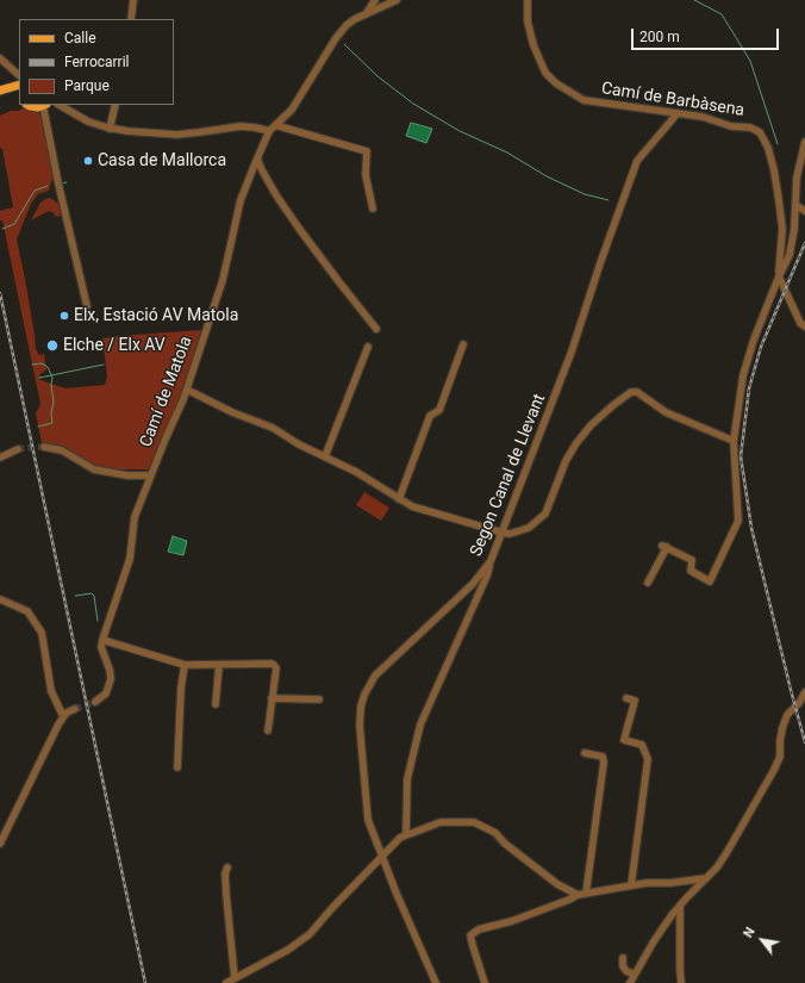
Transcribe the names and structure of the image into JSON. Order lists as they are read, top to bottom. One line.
{"streets":{"street":["Camí de Barbàsena","Camí de Matola","Segon Canal de Llevant"]},"crossings":[["Camí de Barbàsena","Segon Canal de Llevant"]],"places":["Casa de Mallorca","Elx, Estació AV Matola","Elche / Elx AV"],"legend":["Calle","Ferrocarril","Parque"],"scale_bar":"200 m","north":"top left"}
